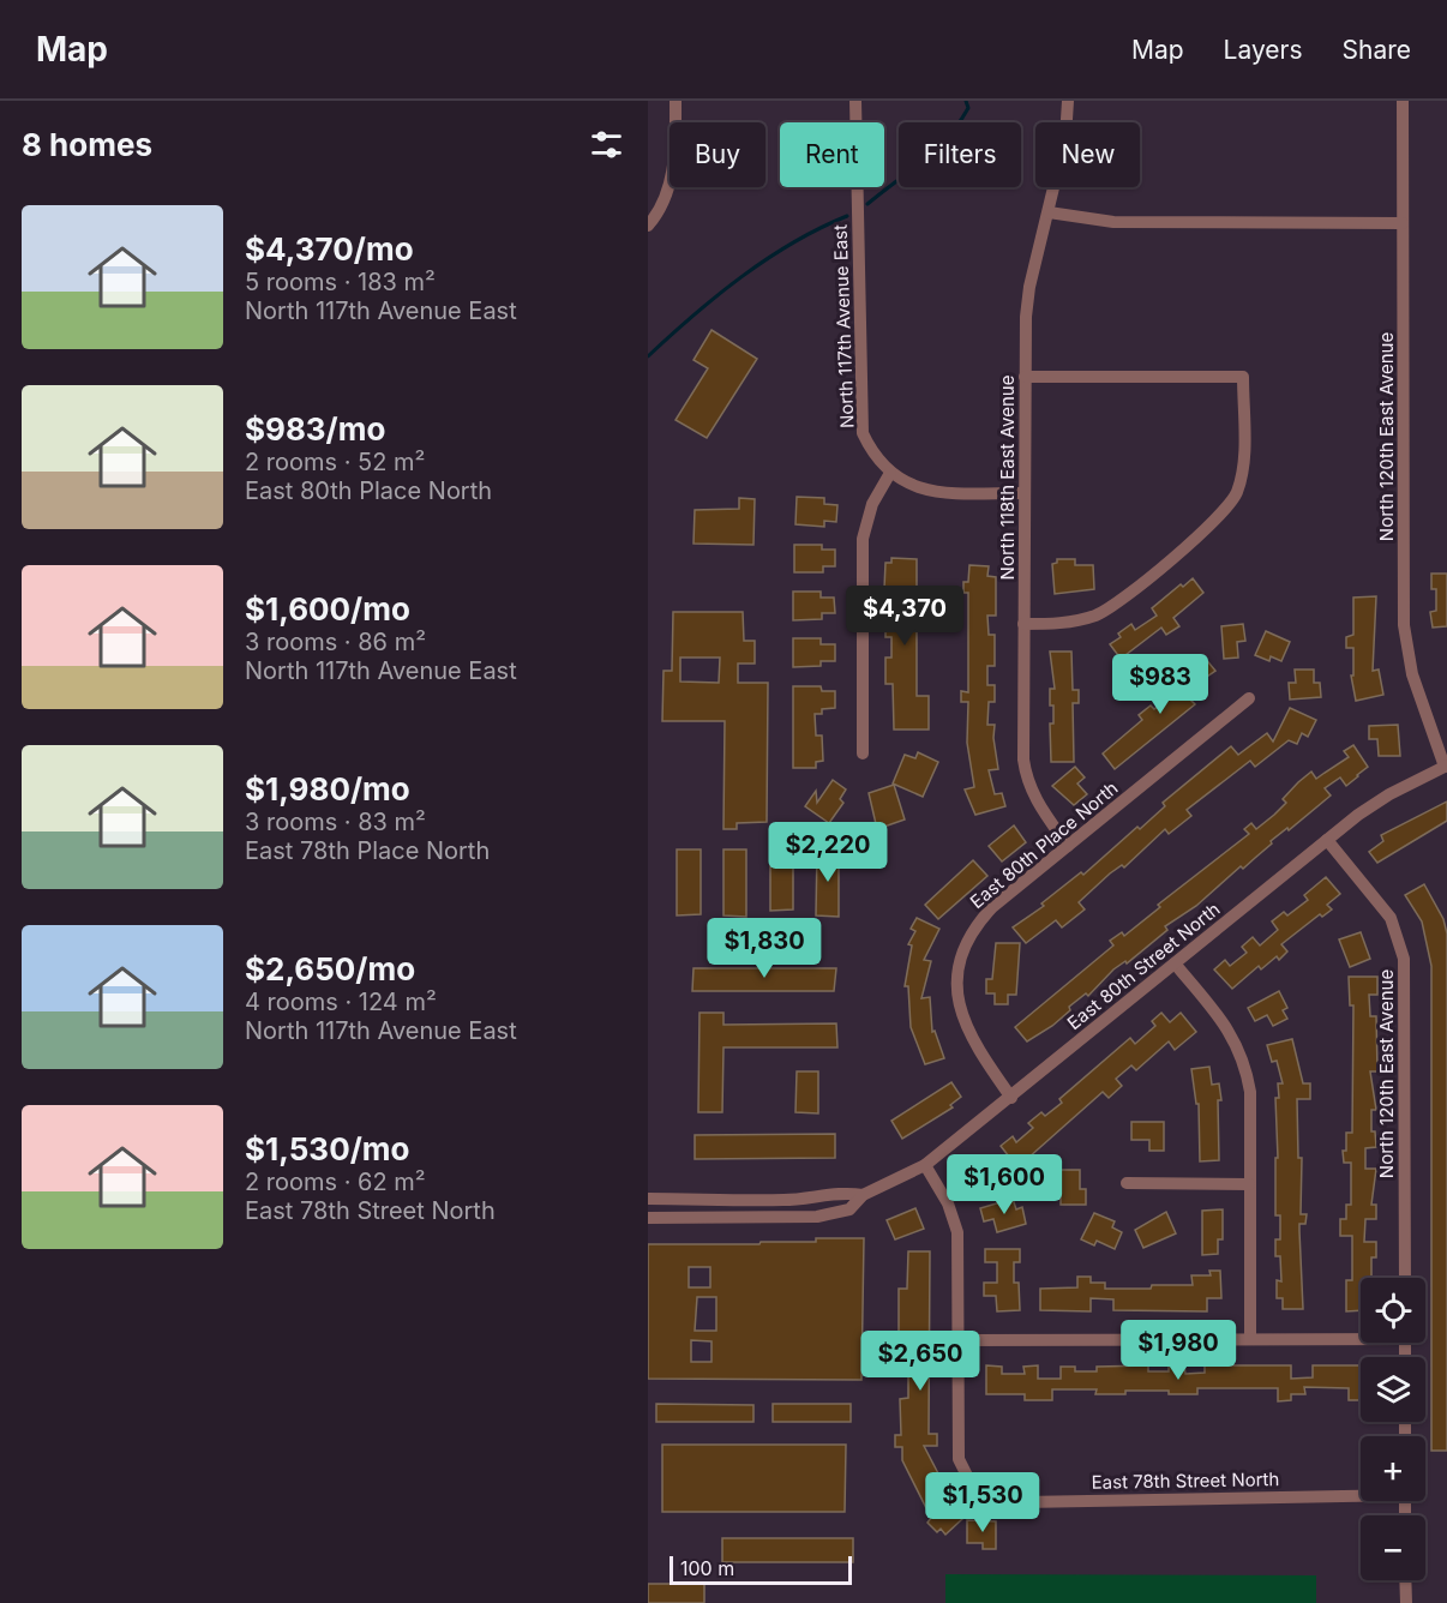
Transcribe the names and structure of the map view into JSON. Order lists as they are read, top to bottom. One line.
{"streets":{"street":["North 117th Avenue East","North 120th East Avenue","North 118th East Avenue","East 80th Place North","East 80th Street North","East 78th Street North"]},"crossings":[["North 120th East Avenue","East 80th Street North"],["North 118th East Avenue","East 80th Place North"],["East 80th Place North","East 80th Street North"]],"scale_bar":"100 m","page":{"header":"Map","nav":["Map","Layers","Share"],"heading":"8 homes","chip":["Buy","Rent","Filters","New"],"list":[{"name":"$4,370/mo","note":"5 rooms · 183 m² · North 117th Avenue East"},{"name":"$983/mo","note":"2 rooms · 52 m² · East 80th Place North"},{"name":"$1,600/mo","note":"3 rooms · 86 m² · North 117th Avenue East"},{"name":"$1,980/mo","note":"3 rooms · 83 m² · East 78th Place North"},{"name":"$2,650/mo","note":"4 rooms · 124 m² · North 117th Avenue East"},{"name":"$1,530/mo","note":"2 rooms · 62 m² · East 78th Street North"}],"price":["$4,370","$983","$2,220","$1,830","$1,600","$1,980","$2,650","$1,530"],"map_buttons":["+","−"],"scale":"100 m"}}
